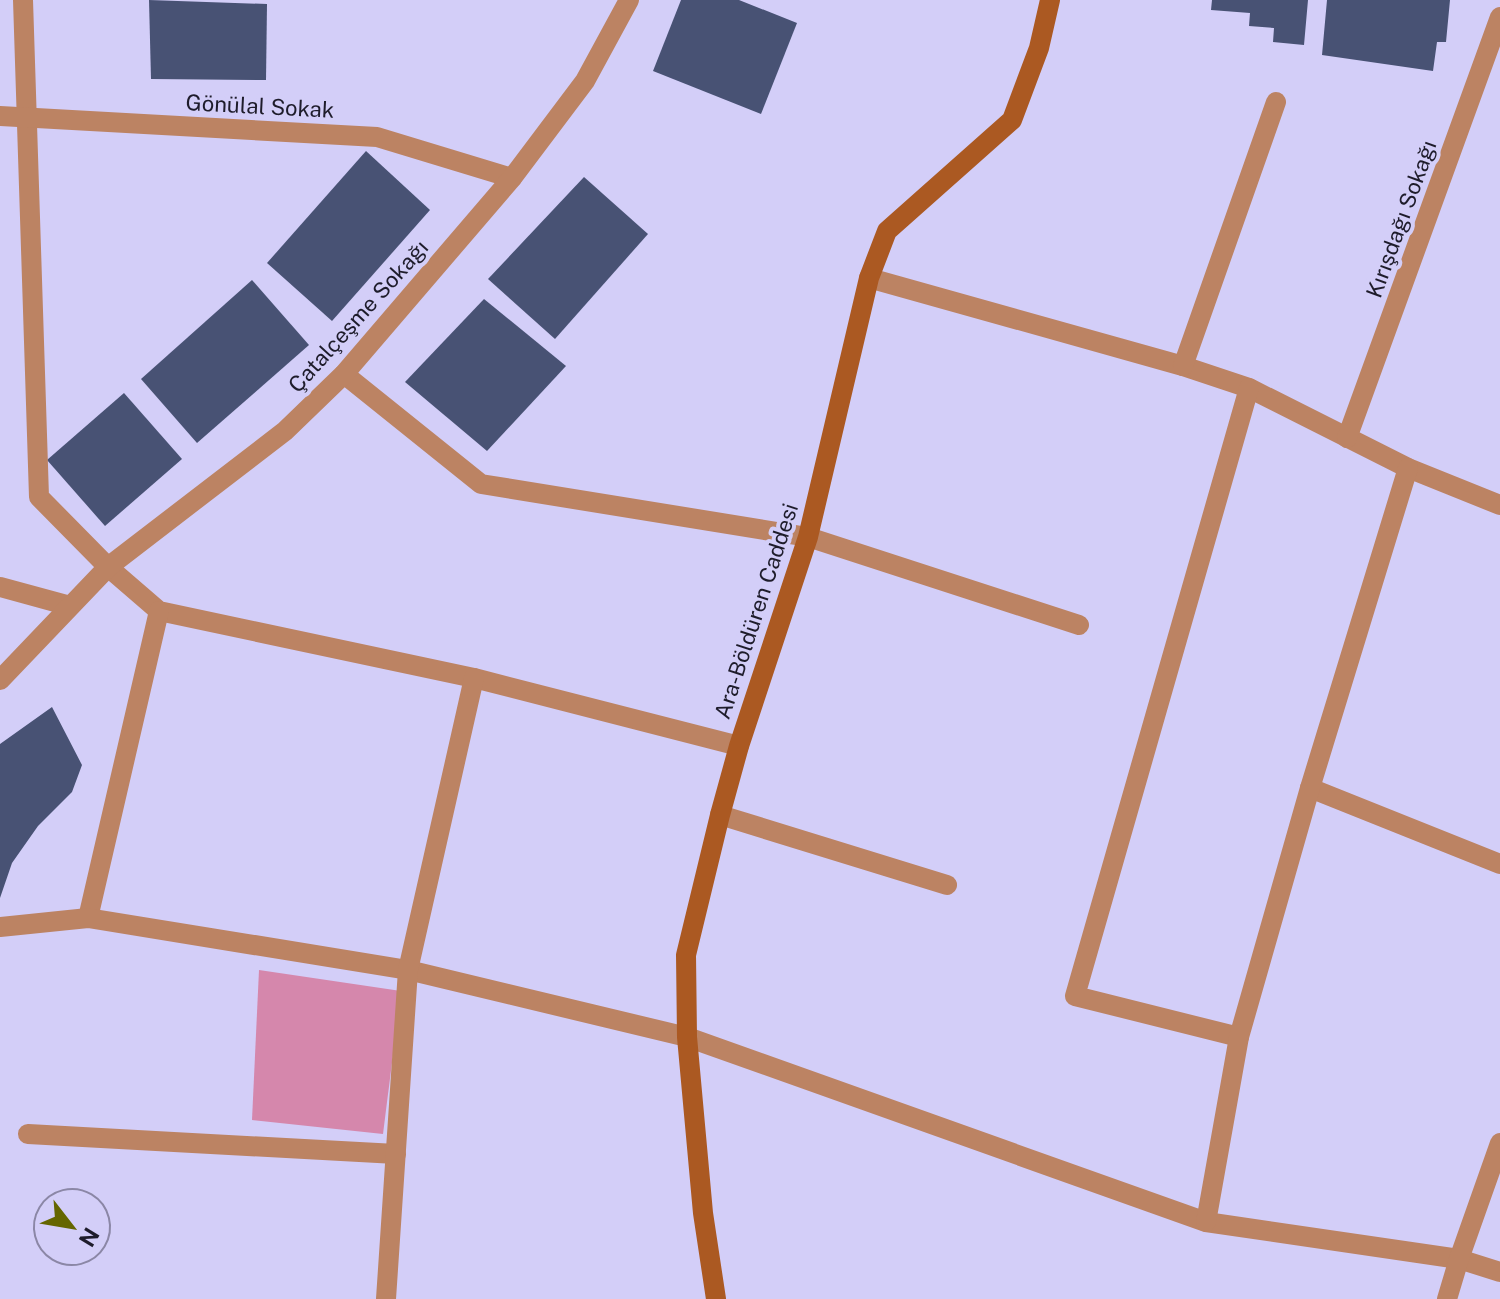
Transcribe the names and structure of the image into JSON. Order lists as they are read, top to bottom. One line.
{"streets":{"street":["Gönülal Sokak","Kırışdağı Sokağı","Çatalçeşme Sokağı","Ara-Böldüren Caddesi"]},"crossings":[["Gönülal Sokak","Çatalçeşme Sokağı"]],"north":"bottom right"}
